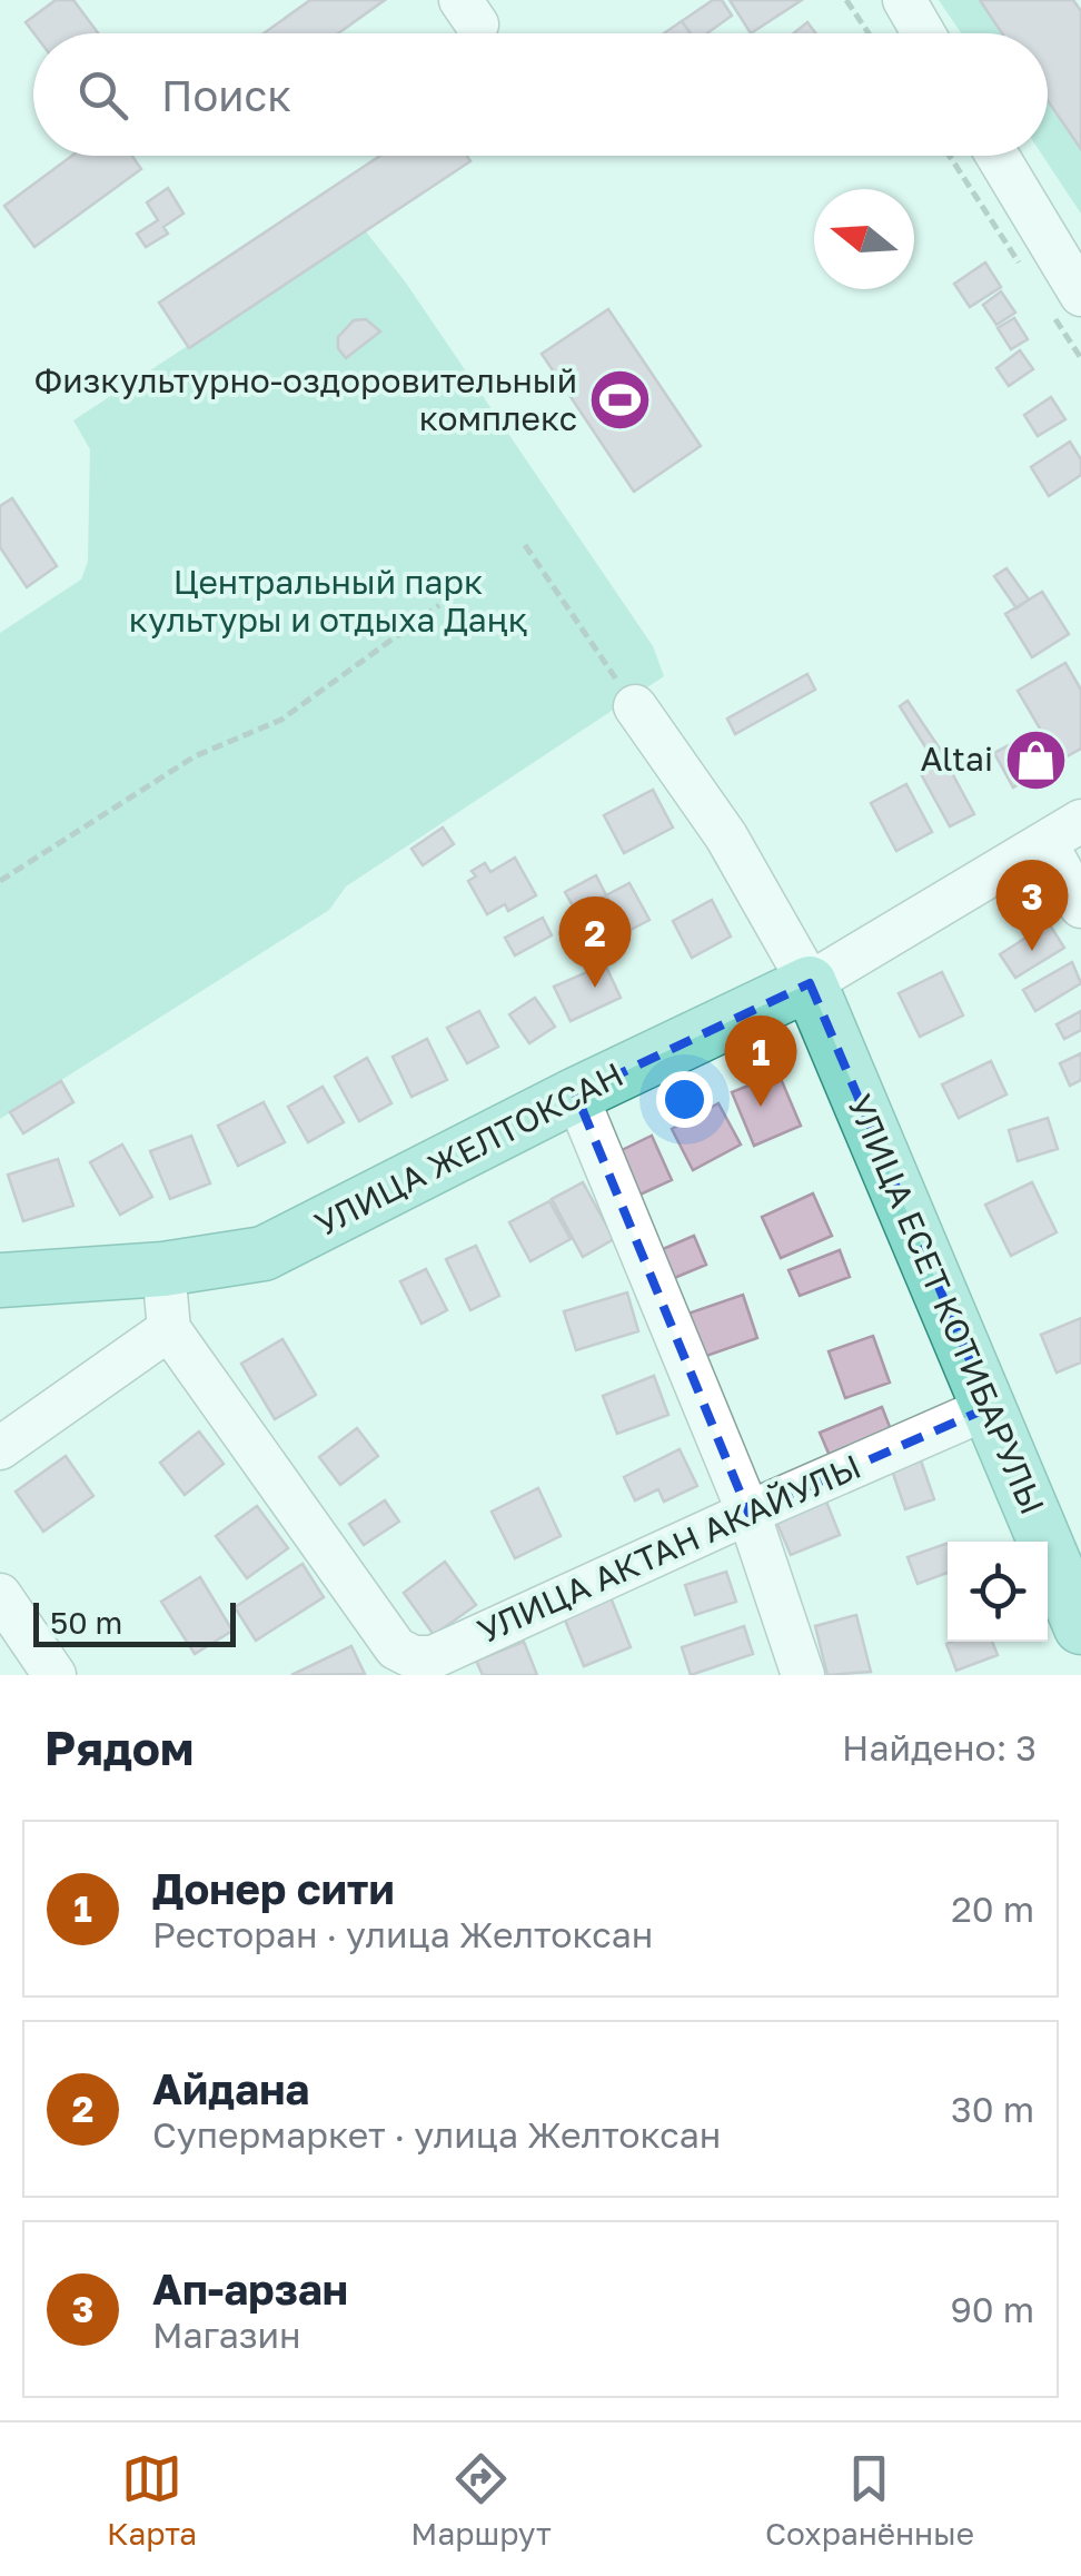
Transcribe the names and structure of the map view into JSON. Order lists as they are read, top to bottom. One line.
{"streets":{"main road":["УЛИЦА ЖЕЛТОКСАН","УЛИЦА ЕСЕТ КОТИБАРУЛЫ"],"street":["УЛИЦА АКТАН АКАЙУЛЫ"]},"crossings":[["УЛИЦА ЖЕЛТОКСАН","УЛИЦА ЕСЕТ КОТИБАРУЛЫ"],["УЛИЦА ЕСЕТ КОТИБАРУЛЫ","УЛИЦА АКТАН АКАЙУЛЫ"]],"parks":["Центральный парк культуры и отдыха Даңқ"],"places":{"sports":["Физкультурно-оздоровительный комплекс"],"shop":["Altai"]},"scale_bar":"50 m","north":"left","page":{"search":"Поиск","pins":["3","2","1"],"scale":"50 m","heading":["Рядом","Найдено: 3"],"list":[{"mark":"1","name":"Донер сити","note":"Ресторан · улица Желтоксан","value":"20 m"},{"mark":"2","name":"Айдана","note":"Супермаркет · улица Желтоксан","value":"30 m"},{"mark":"3","name":"Ап-арзан","note":"Магазин","value":"90 m"}],"nav":["Карта","Маршрут","Сохранённые"]}}
